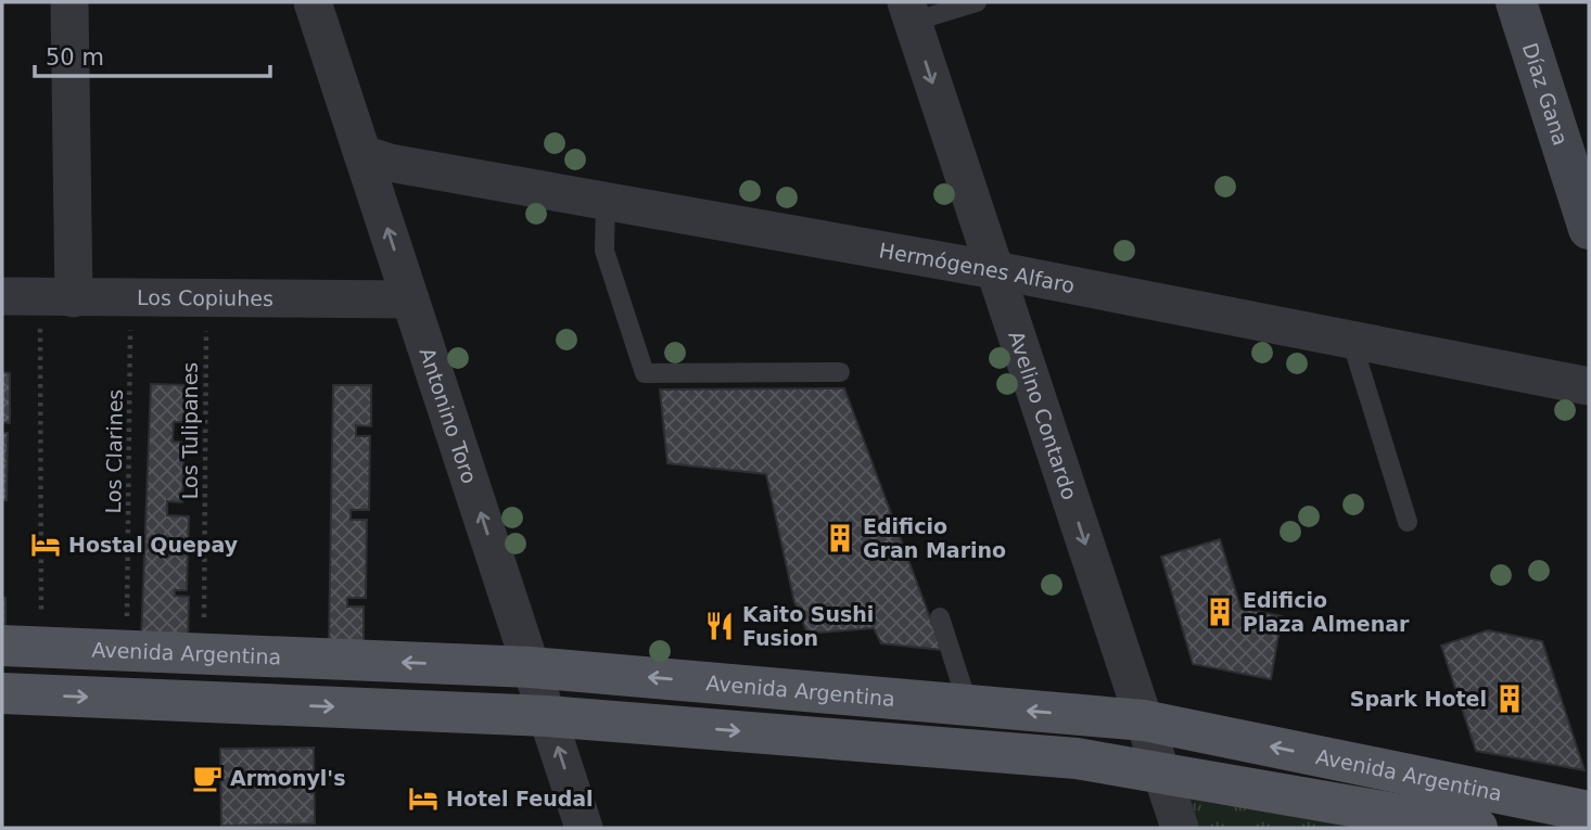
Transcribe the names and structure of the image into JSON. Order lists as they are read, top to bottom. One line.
{"streets":{"main road":["Avenida Argentina"],"street":["Díaz Gana","Hermógenes Alfaro","Los Copiuhes","Antonino Toro","Avelino Contardo"],"path":["Los Tulipanes","Los Clarines"]},"crossings":[["Hermógenes Alfaro","Antonino Toro"],["Hermógenes Alfaro","Avelino Contardo"],["Los Copiuhes","Antonino Toro"],["Los Copiuhes","Los Tulipanes"],["Los Copiuhes","Los Clarines"],["Antonino Toro","Avenida Argentina"],["Avelino Contardo","Avenida Argentina"],["Los Tulipanes","Avenida Argentina"],["Los Clarines","Avenida Argentina"]],"one_way":["Antonino Toro","Avelino Contardo"],"places":{"building":["Edificio Gran Marino","Edificio Plaza Almenar","Spark Hotel"],"hotel":["Hostal Quepay","Hotel Feudal"],"restaurant":["Kaito Sushi Fusion"],"cafe":["Armonyl's"]},"scale_bar":"50 m"}
